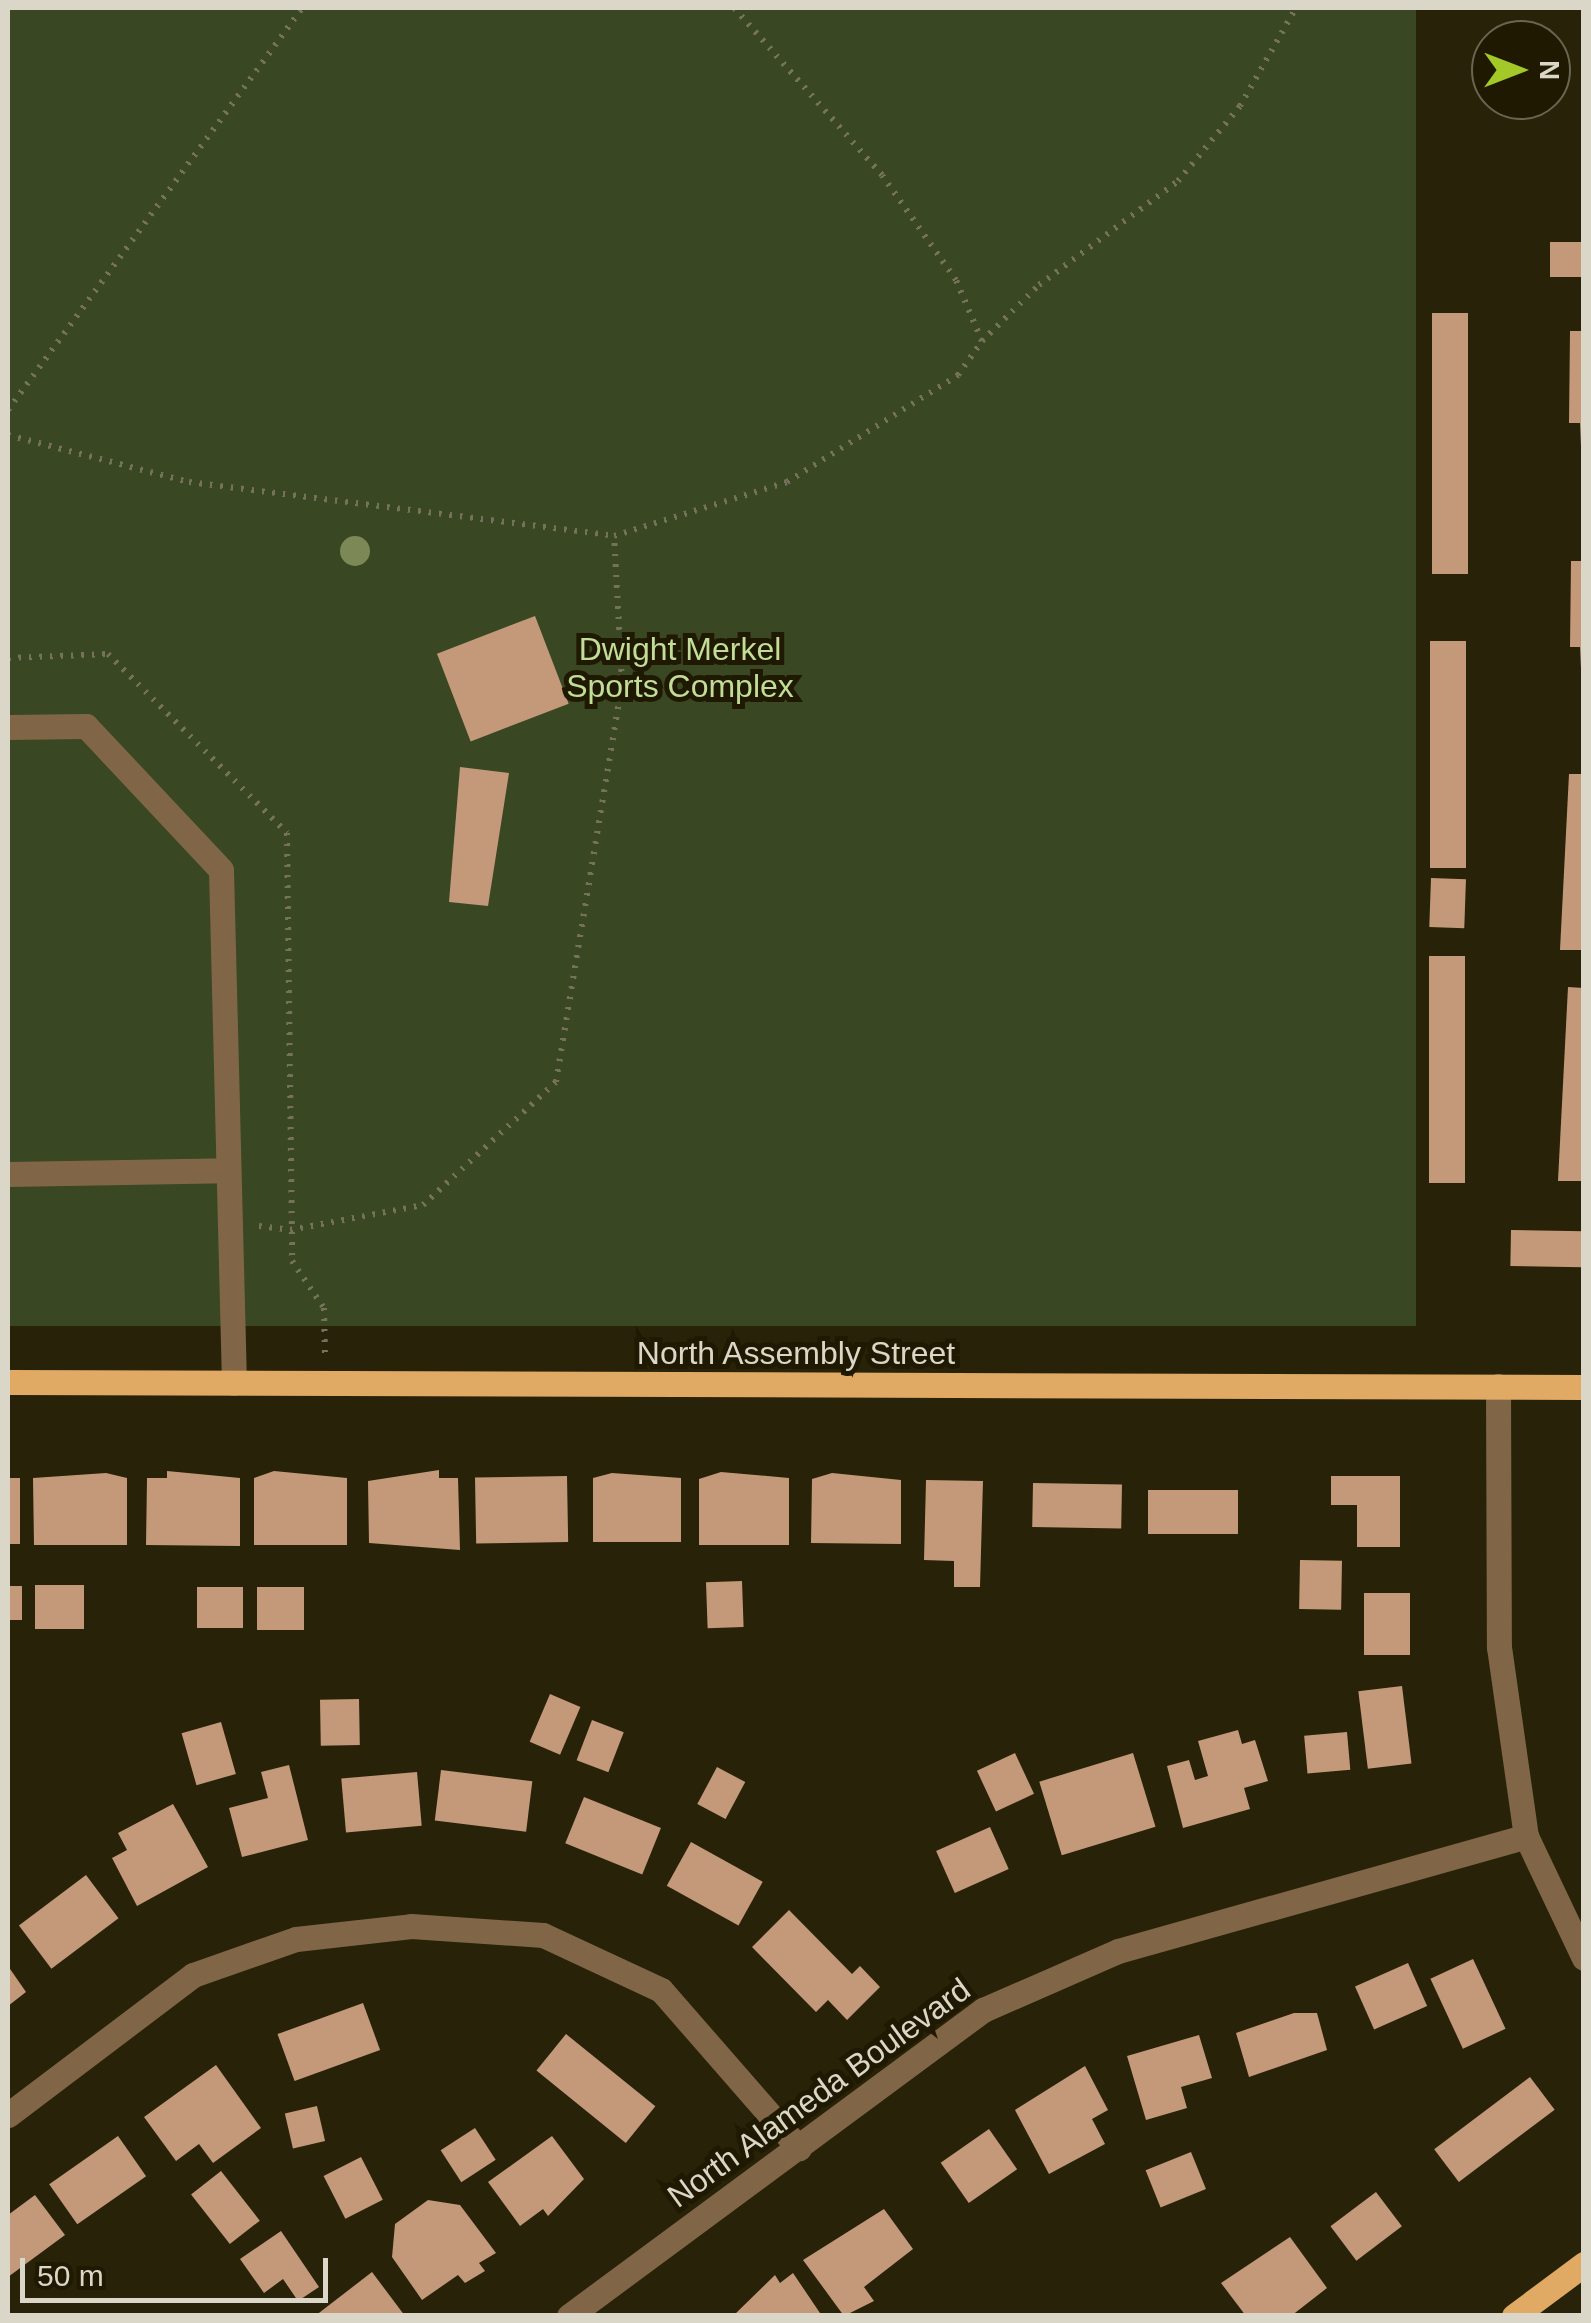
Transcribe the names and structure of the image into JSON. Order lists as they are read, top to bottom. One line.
{"streets":{"main road":["North Assembly Street"],"street":["North Alameda Boulevard"]},"parks":["Dwight Merkel Sports Complex"],"scale_bar":"50 m","north":"right"}
